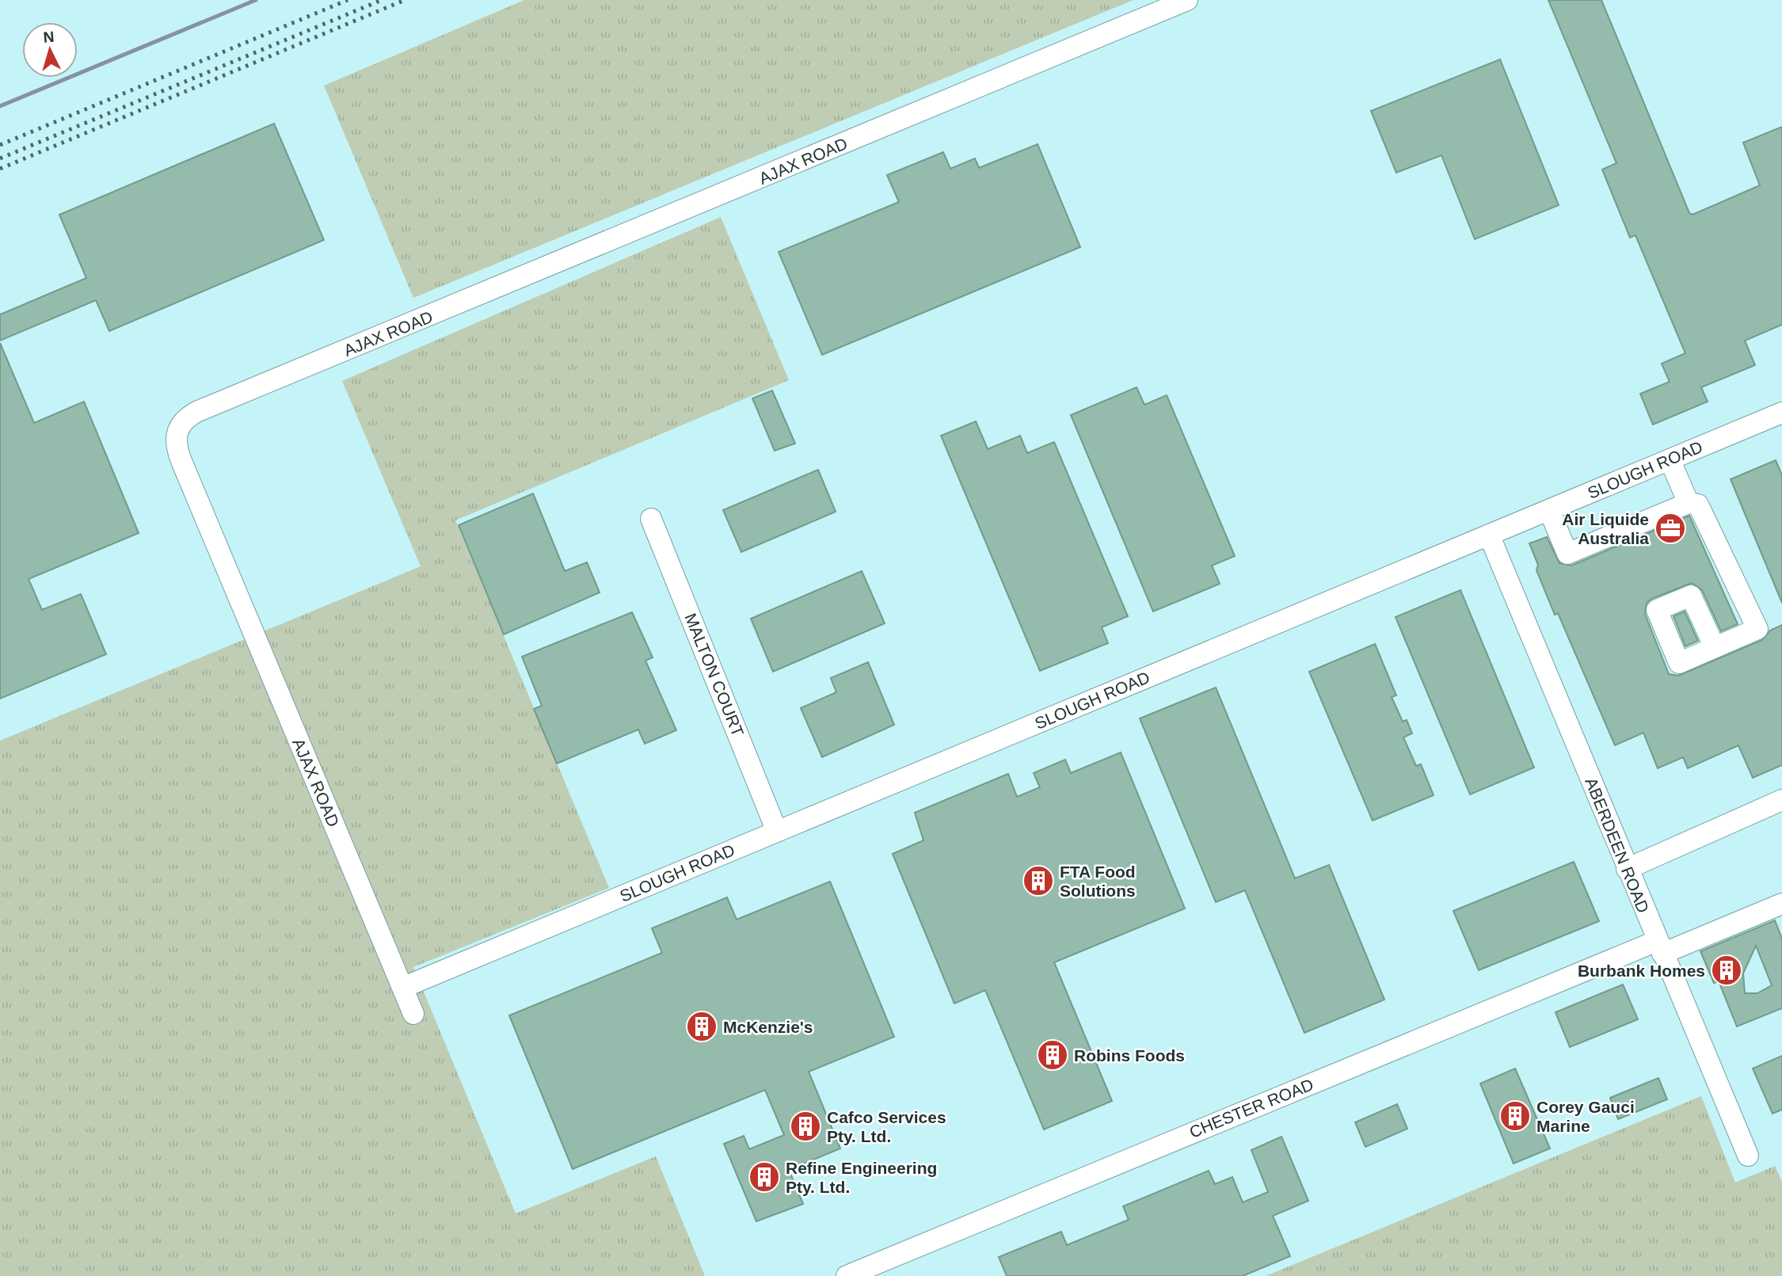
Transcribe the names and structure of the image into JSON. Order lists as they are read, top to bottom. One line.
{"streets":{"street":["AJAX ROAD","SLOUGH ROAD","MALTON COURT","ABERDEEN ROAD","CHESTER ROAD"]},"crossings":[["AJAX ROAD","SLOUGH ROAD"],["SLOUGH ROAD","MALTON COURT"],["SLOUGH ROAD","ABERDEEN ROAD"],["ABERDEEN ROAD","CHESTER ROAD"]],"places":{"office":["Air Liquide Australia"],"building":["FTA Food Solutions","Burbank Homes","McKenzie's","Robins Foods","Corey Gauci Marine","Cafco Services Pty. Ltd.","Refine Engineering Pty. Ltd."]},"north":"top"}
